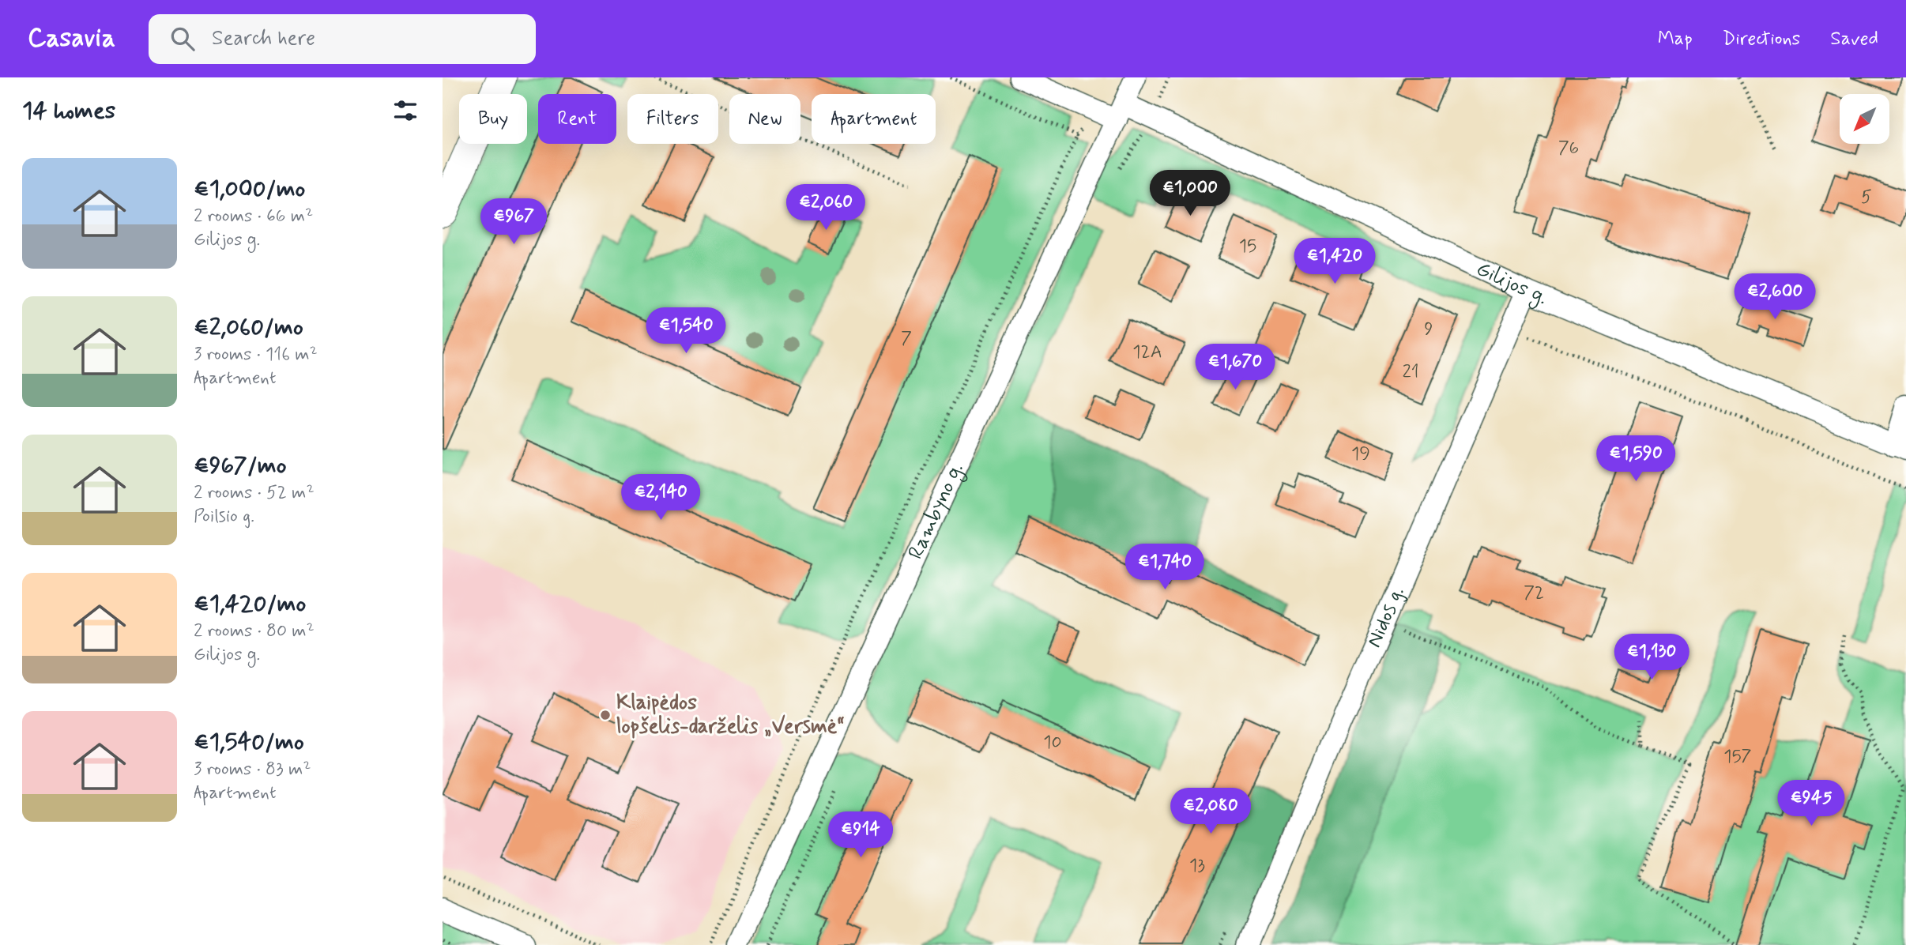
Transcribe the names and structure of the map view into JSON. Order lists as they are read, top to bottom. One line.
{"streets":{"street":["Gilijos g.","Rambyno g.","Nidos g."]},"crossings":[["Gilijos g.","Rambyno g."],["Gilijos g.","Nidos g."]],"places":["Klaipėdos lopšelis-darželis „Versmė“"],"house_numbers":["76","5","15","9","7","12A","21","19","72","10","157","13"],"north":"bottom left","page":{"header":"Casavia","search":"Search here","nav":["Map","Directions","Saved"],"heading":"14 homes","chip":["Buy","Rent","Filters","New","Apartment"],"list":[{"name":"€1,000/mo","note":"2 rooms · 66 m² · Gilijos g."},{"name":"€2,060/mo","note":"3 rooms · 116 m² · Apartment"},{"name":"€967/mo","note":"2 rooms · 52 m² · Poilsio g."},{"name":"€1,420/mo","note":"2 rooms · 80 m² · Gilijos g."},{"name":"€1,540/mo","note":"3 rooms · 83 m² · Apartment"}],"price":["€1,000","€2,060","€967","€1,420","€2,600","€1,540","€1,670","€1,590","€2,140","€1,740","€1,130","€945","€2,080","€914"]}}
